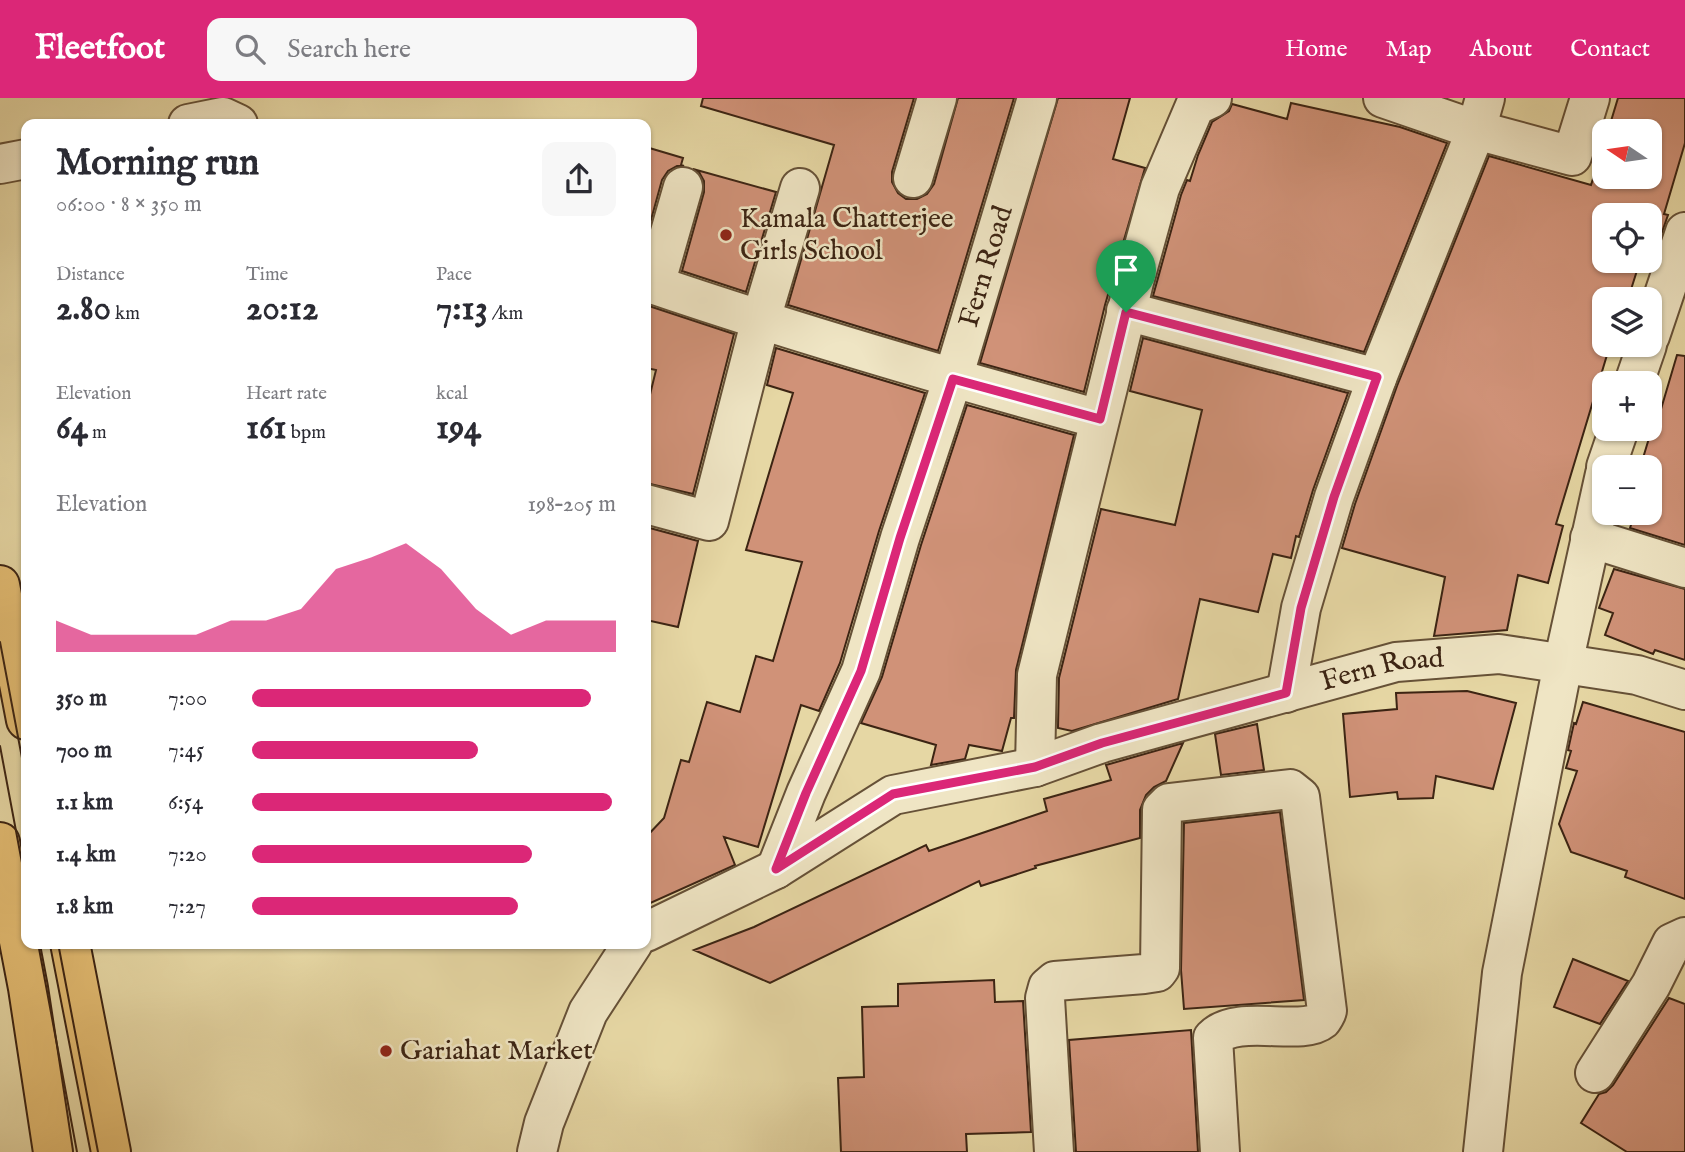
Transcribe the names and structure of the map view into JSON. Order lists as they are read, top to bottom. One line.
{"streets":{"street":["Fern Road"]},"places":["Kamala Chatterjee Girls School","Gariahat Market"],"north":"left","page":{"header":"Fleetfoot","search":"Search here","nav":["Home","Map","About","Contact"],"map_buttons":["+","−"],"heading":["Morning run","06:00 · 8 × 350 m"],"stats":[["Distance","2.80 km"],["Time","20:12"],["Pace","7:13 /km"],["Elevation","64 m"],["Heart rate","161 bpm"],["kcal","194"]],"chart":["Elevation","198–205 m"],"list":[{"name":"350 m","note":"7:00"},{"name":"700 m","note":"7:45"},{"name":"1.1 km","note":"6:54"},{"name":"1.4 km","note":"7:20"},{"name":"1.8 km","note":"7:27"}]}}
